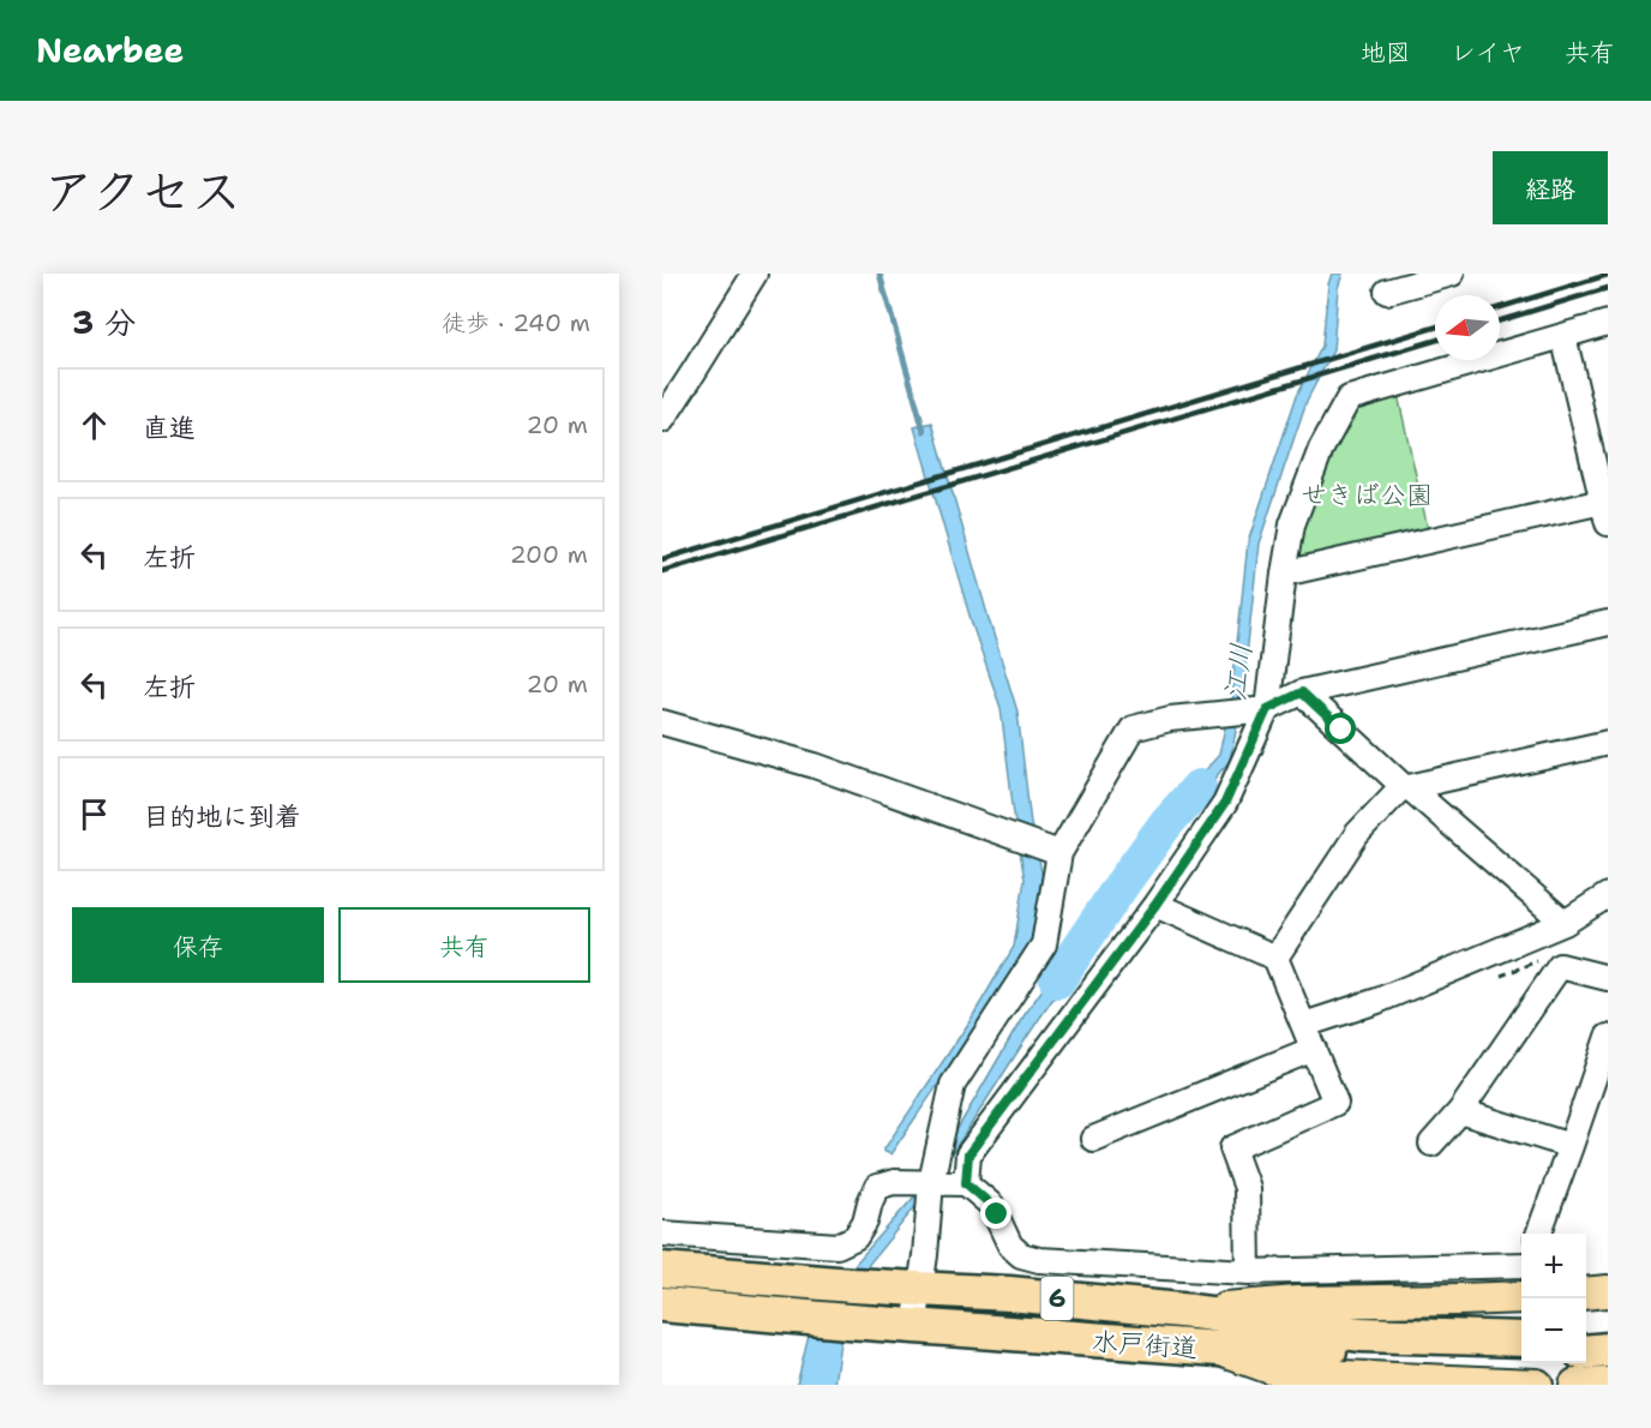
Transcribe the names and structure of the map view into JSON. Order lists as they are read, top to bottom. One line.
{"streets":{"highway":["6","水戸街道"]},"crossings":[["6","水戸街道"]],"water":["江川"],"parks":["せきば公園"],"north":"left","page":{"header":"Nearbee","nav":["地図","レイヤ","共有"],"title":"アクセス","buttons":["経路",["保存","共有"]],"heading":["3 分","徒歩 · 240 m"],"list":[["直進","20 m"],["左折","200 m"],["左折","20 m"],"目的地に到着"],"map_buttons":["+","−"]}}
